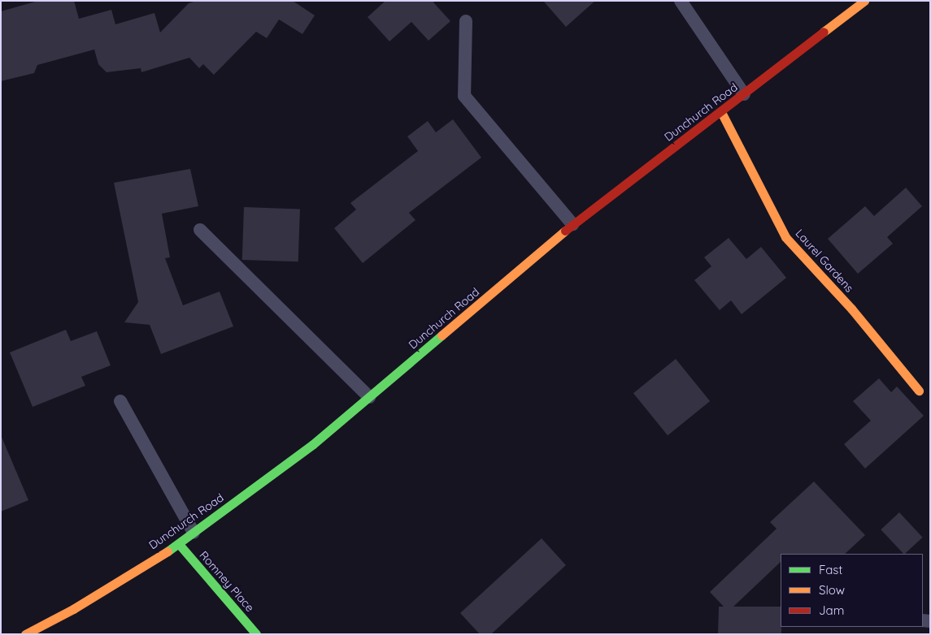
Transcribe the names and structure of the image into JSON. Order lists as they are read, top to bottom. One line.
{"streets":{"main road":["Dunchurch Road","Laurel Gardens","Romney Place"]},"crossings":[["Dunchurch Road","Laurel Gardens"],["Dunchurch Road","Romney Place"]],"legend":["Fast","Slow","Jam"]}
